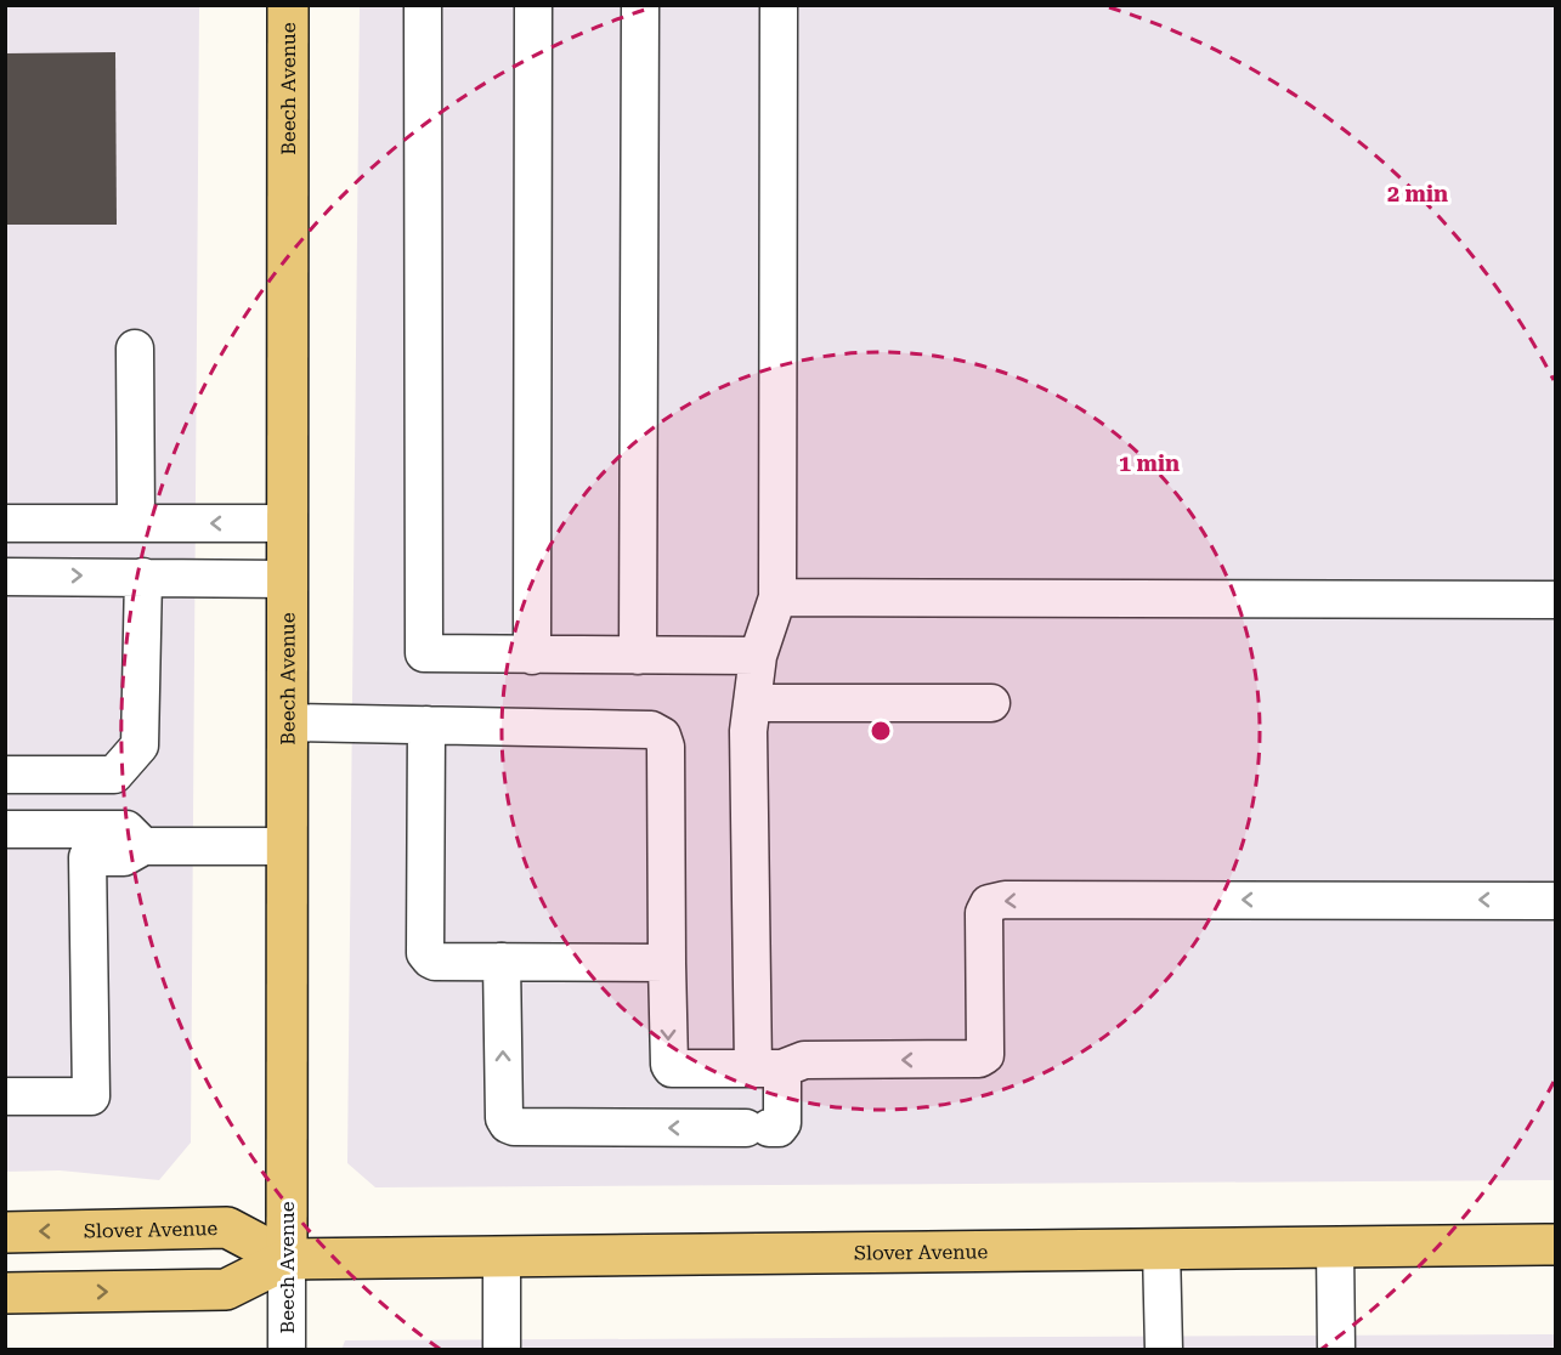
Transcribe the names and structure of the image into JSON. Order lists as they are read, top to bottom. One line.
{"streets":{"main road":["Beech Avenue","Slover Avenue"]},"crossings":[["Beech Avenue","Slover Avenue"]],"rings":["2 min","1 min"]}
